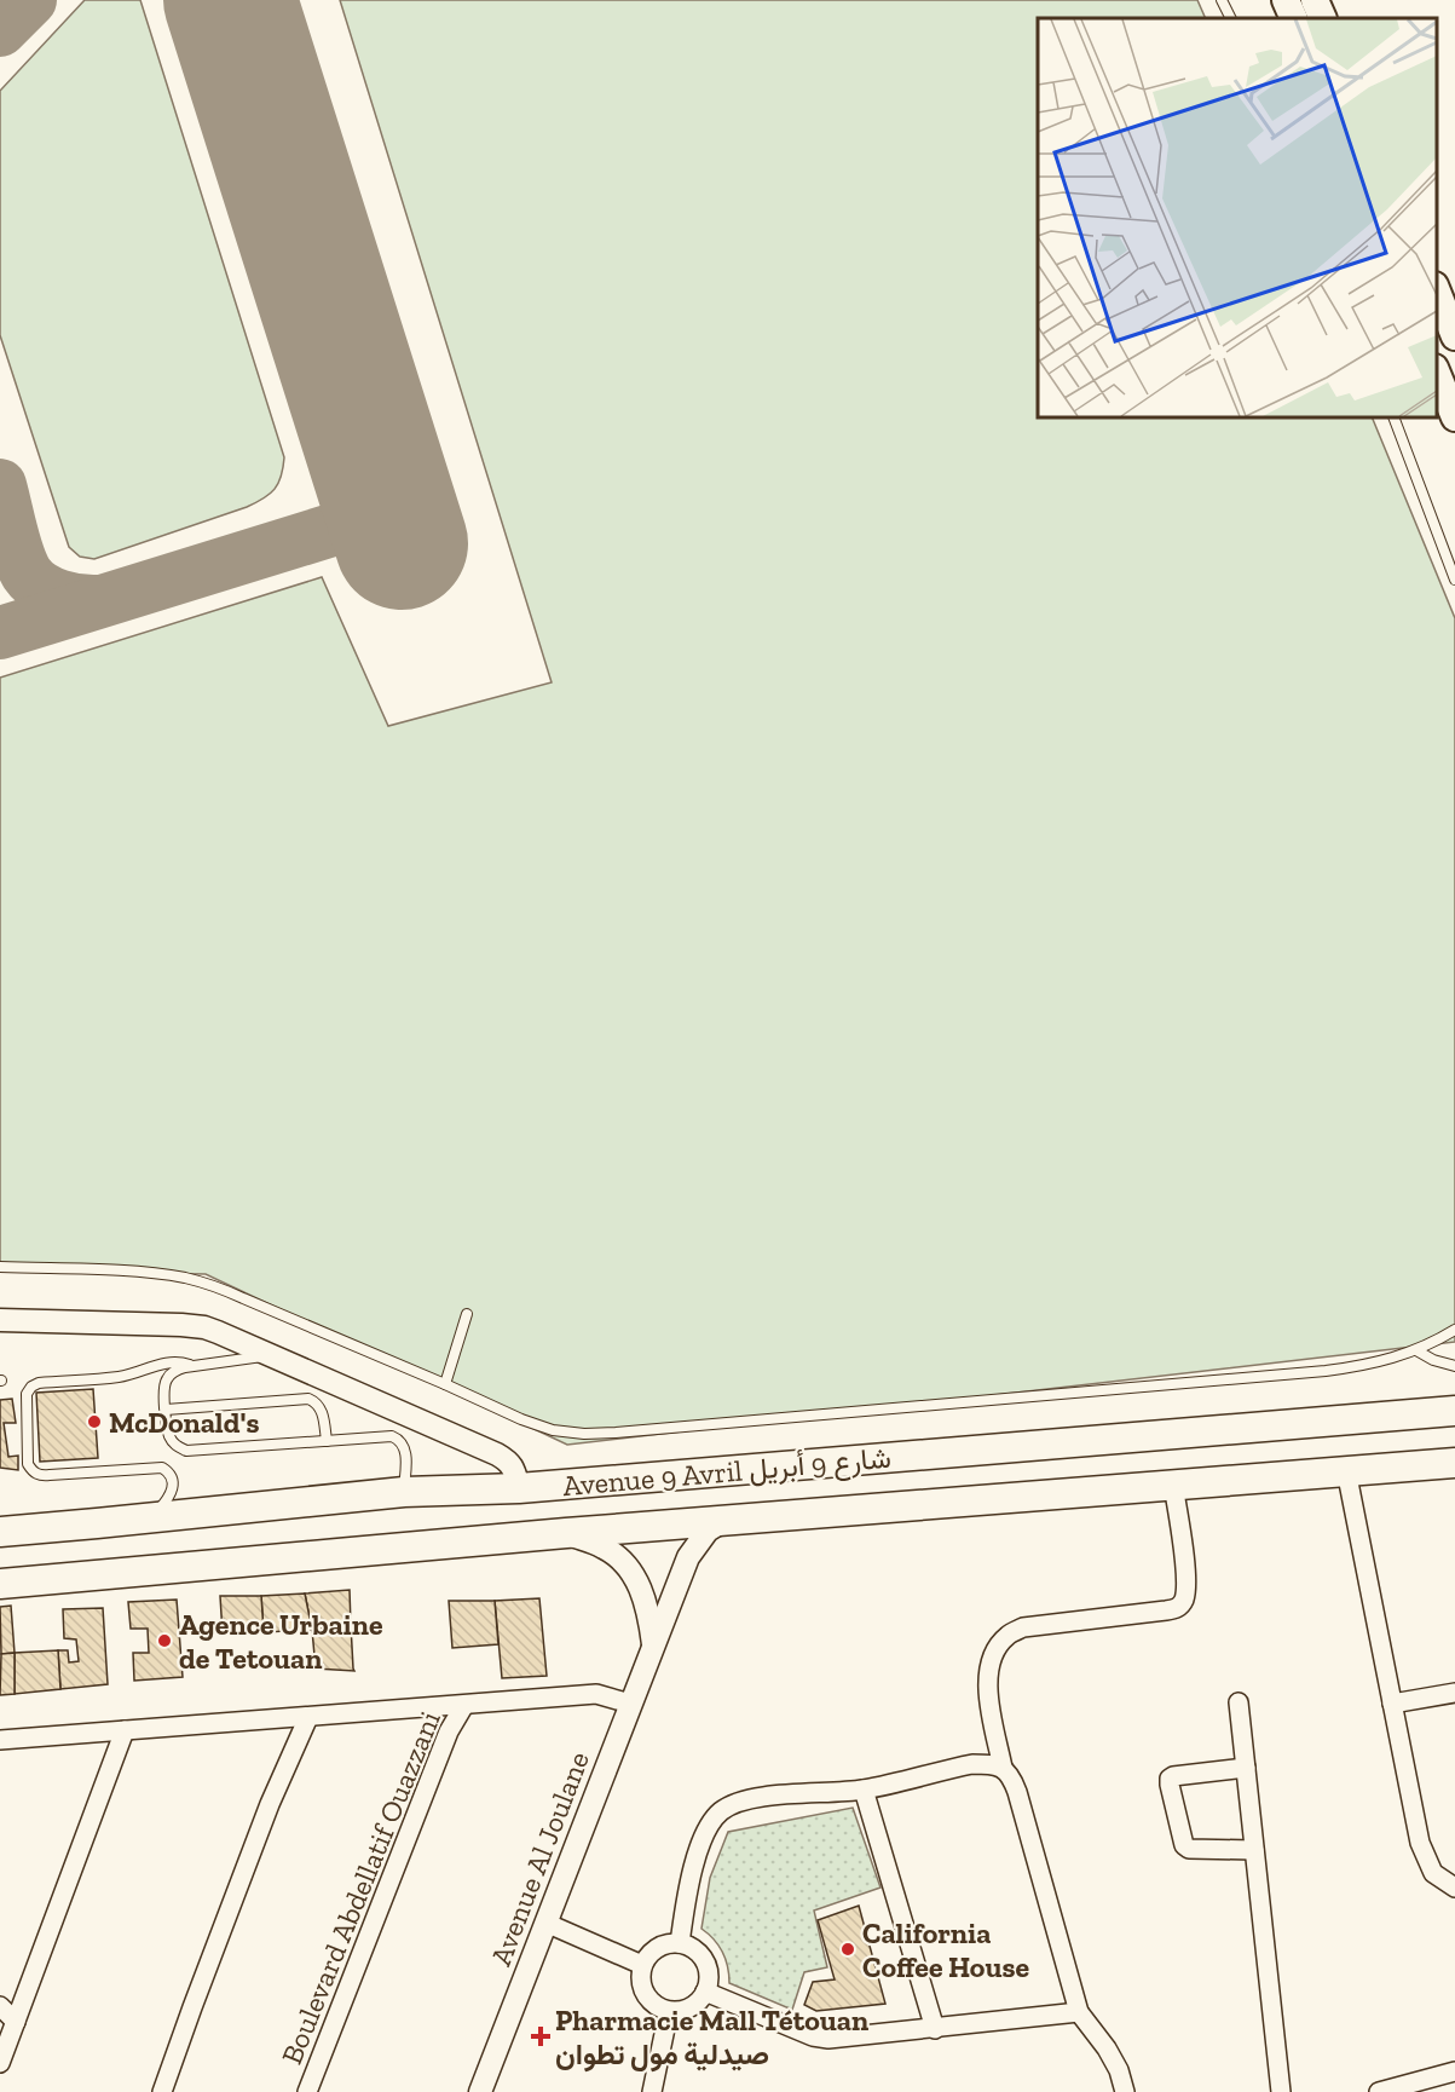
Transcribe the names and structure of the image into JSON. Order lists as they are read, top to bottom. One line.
{"streets":{"highway":["Avenue 9 Avril شارع 9 أبريل"],"street":["Avenue Al Joulane","Boulevard Abdellatif Ouazzani"]},"crossings":[["Avenue 9 Avril شارع 9 أبريل","Avenue Al Joulane"]],"places":{"other":["McDonald's","Agence Urbaine de Tetouan","California Coffee House"],"health":["Pharmacie Mall Tétouan صيدلية مول تطوان"]}}
